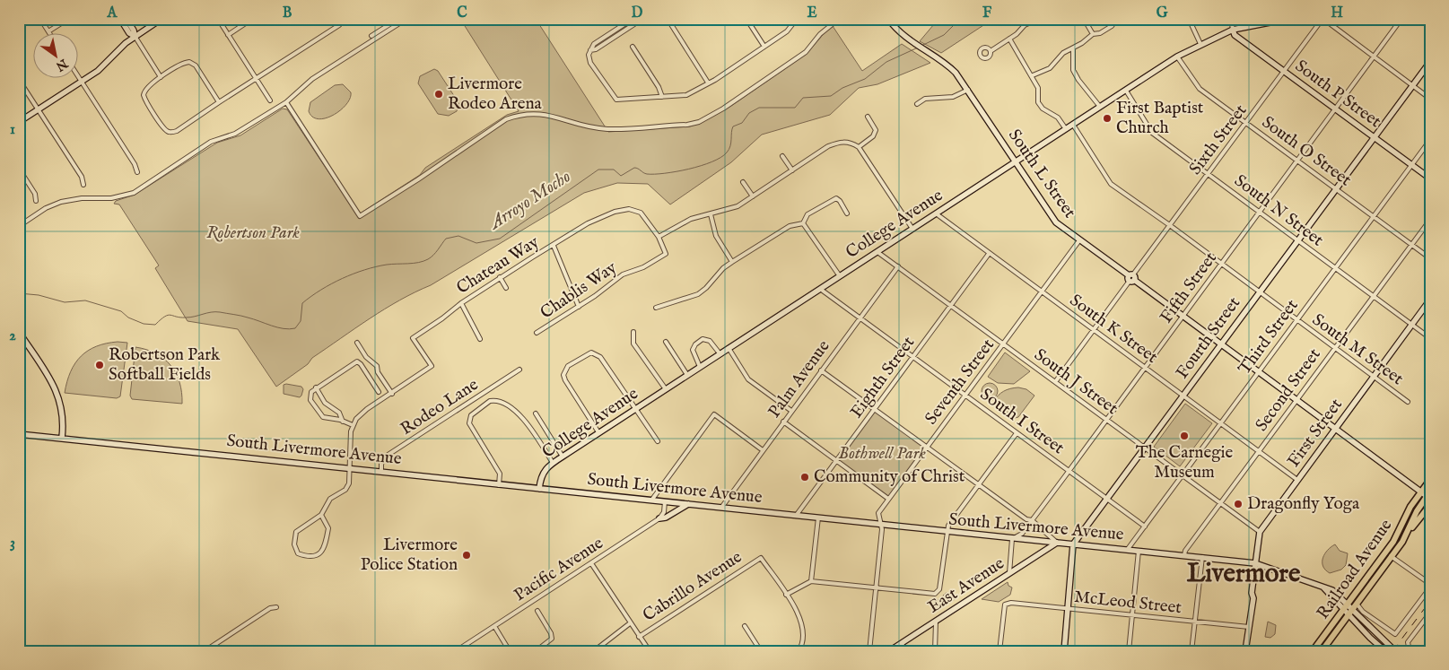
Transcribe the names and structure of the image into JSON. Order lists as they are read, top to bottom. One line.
{"streets":{"main road":["South P Street","South L Street","College Avenue","Fourth Street","First Street","South Livermore Avenue","Railroad Avenue","East Avenue"],"street":["Sixth Street","South O Street","South N Street","Chateau Way","Fifth Street","Chablis Way","South K Street","Third Street","South M Street","Eighth Street","Palm Avenue","Seventh Street","South J Street","Second Street","Rodeo Lane","South I Street","Pacific Avenue","Cabrillo Avenue","McLeod Street"]},"crossings":[["South P Street","Sixth Street"],["South P Street","College Avenue"],["South P Street","Fifth Street"],["South P Street","Third Street"],["South P Street","Fourth Street"],["Sixth Street","South O Street"],["Sixth Street","South L Street"],["Sixth Street","South N Street"],["Sixth Street","South K Street"],["Sixth Street","South M Street"],["Sixth Street","South J Street"],["South O Street","College Avenue"],["South O Street","Fifth Street"],["South O Street","Third Street"],["South O Street","Fourth Street"],["South O Street","Second Street"],["South L Street","College Avenue"],["South L Street","Fifth Street"],["South L Street","Third Street"],["South L Street","Fourth Street"],["South L Street","Seventh Street"],["South L Street","Second Street"],["South L Street","First Street"],["South L Street","Railroad Avenue"],["South N Street","College Avenue"],["South N Street","Fifth Street"],["South N Street","Third Street"],["South N Street","Fourth Street"],["South N Street","Second Street"],["South N Street","First Street"],["College Avenue","South K Street"],["College Avenue","South M Street"],["College Avenue","South J Street"],["College Avenue","South I Street"],["College Avenue","South Livermore Avenue"],["Chateau Way","Chablis Way"],["Fifth Street","South K Street"],["Fifth Street","South M Street"],["Fifth Street","South J Street"],["Fifth Street","South I Street"],["Fifth Street","South Livermore Avenue"],["South K Street","Third Street"],["South K Street","Fourth Street"],["South K Street","Eighth Street"],["South K Street","Seventh Street"],["South K Street","Second Street"],["South K Street","First Street"],["Third Street","South M Street"],["Third Street","South J Street"],["Third Street","South I Street"],["Third Street","South Livermore Avenue"],["Fourth Street","South M Street"],["Fourth Street","South J Street"],["Fourth Street","South I Street"],["Fourth Street","South Livermore Avenue"],["South M Street","Second Street"],["South M Street","First Street"],["Eighth Street","South J Street"],["Eighth Street","South I Street"],["Eighth Street","South Livermore Avenue"],["Palm Avenue","South J Street"],["Palm Avenue","South I Street"],["Palm Avenue","South Livermore Avenue"],["Seventh Street","South J Street"],["Seventh Street","South I Street"],["Seventh Street","South Livermore Avenue"],["South J Street","Second Street"],["South J Street","First Street"],["Second Street","South Livermore Avenue"],["Rodeo Lane","South Livermore Avenue"],["First Street","South Livermore Avenue"],["First Street","McLeod Street"],["South Livermore Avenue","Railroad Avenue"],["South Livermore Avenue","East Avenue"]],"districts":["Livermore"],"water":["Arroyo Mocho"],"parks":["Robertson Park","Bothwell Park"],"places":["Livermore Rodeo Arena","First Baptist Church","Robertson Park Softball Fields","The Carnegie Museum","Community of Christ","Dragonfly Yoga","Livermore Police Station"],"north":"bottom right","grid":{"columns":["A","B","C","D","E","F","G","H"],"rows":["1","2","3"]}}
